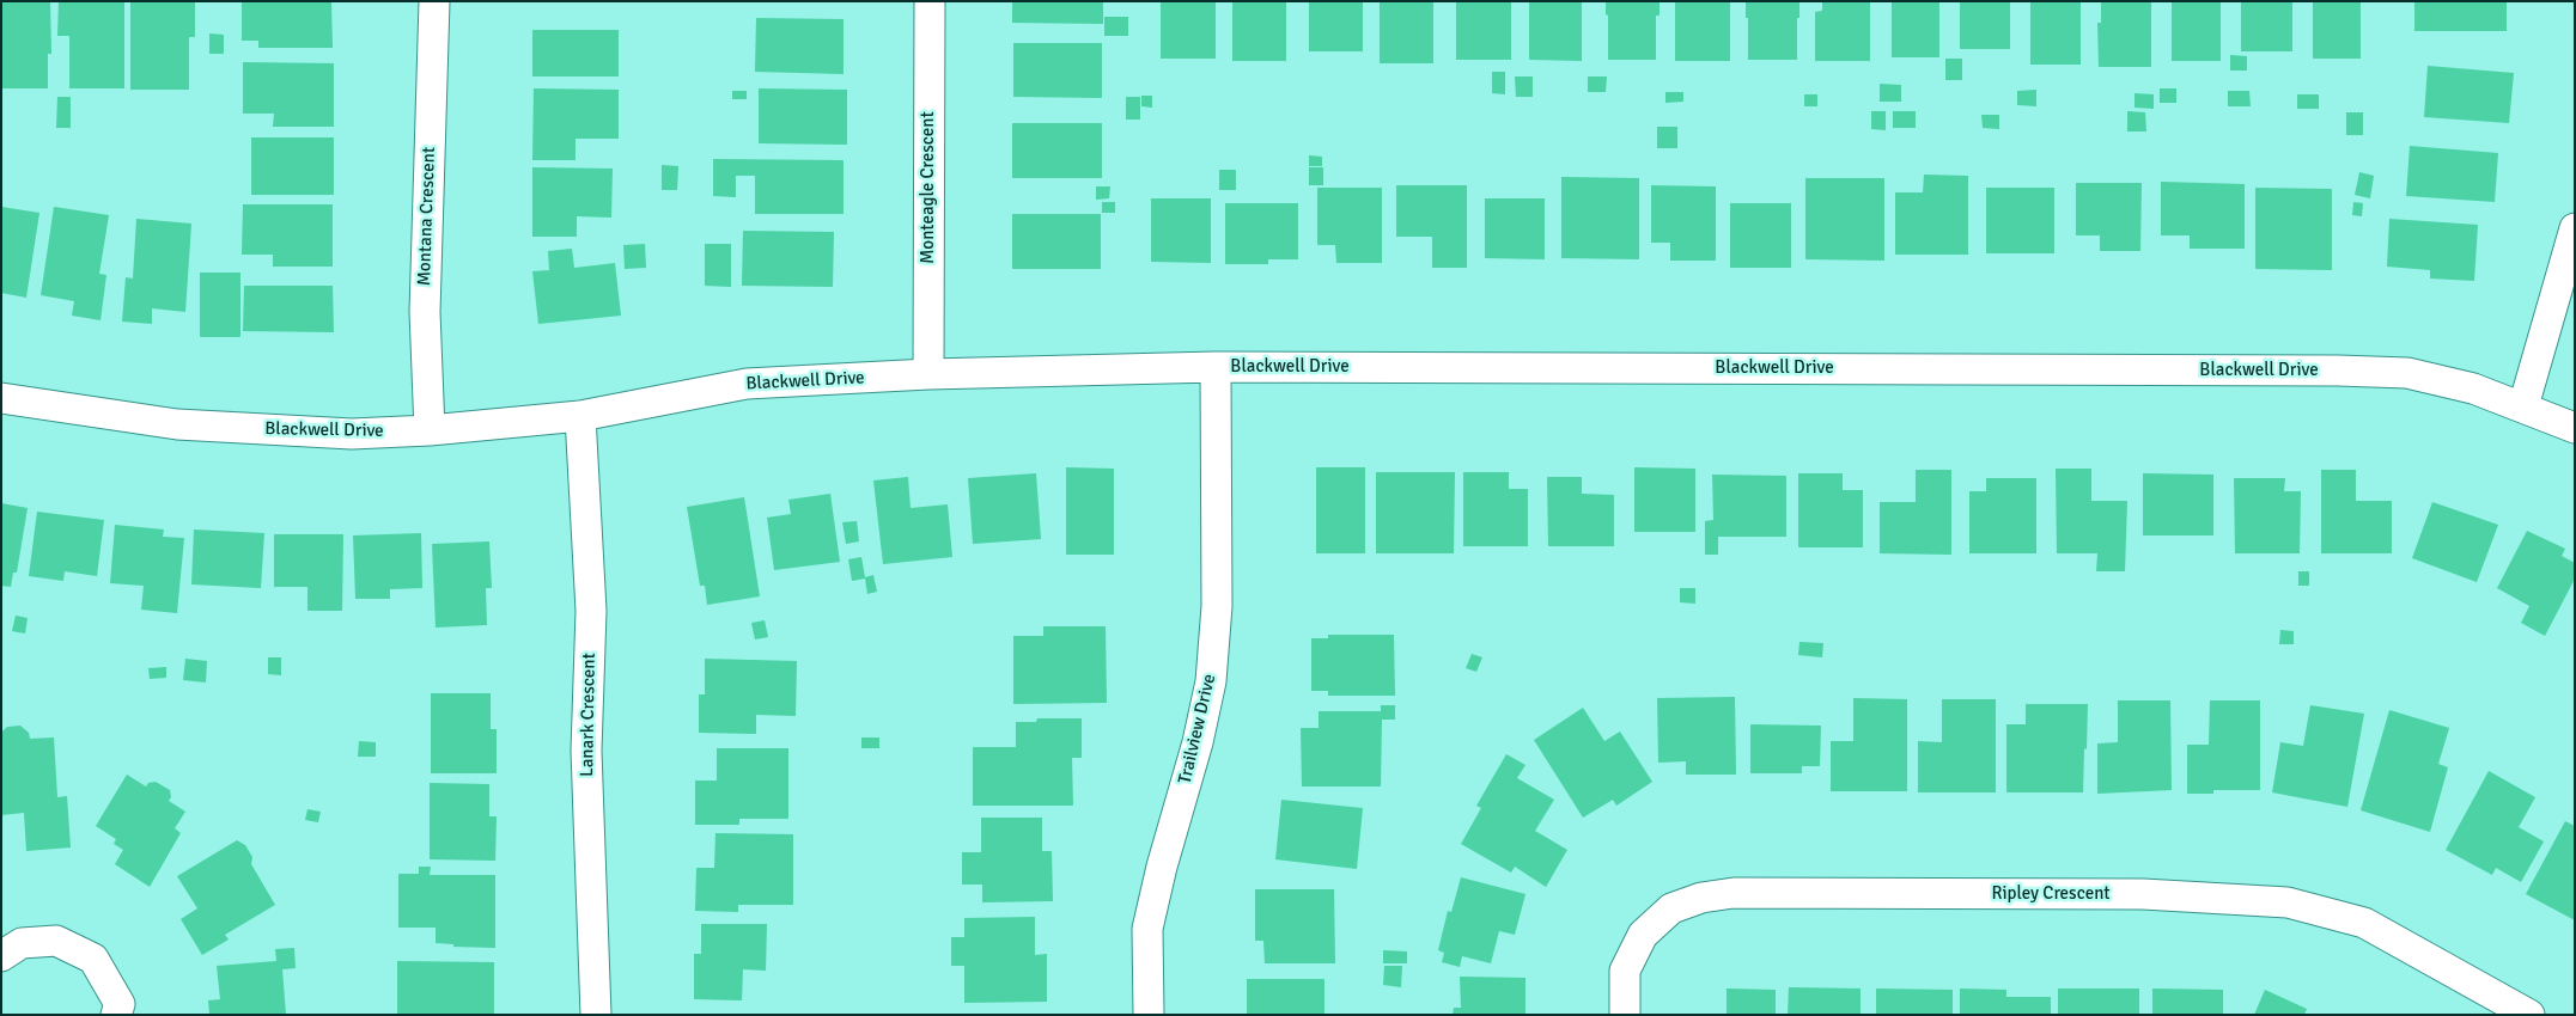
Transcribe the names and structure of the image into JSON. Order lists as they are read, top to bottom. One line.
{"streets":{"street":["Monteagle Crescent","Montana Crescent","Blackwell Drive","Lanark Crescent","Trailview Drive","Ripley Crescent"]},"crossings":[["Monteagle Crescent","Blackwell Drive"],["Montana Crescent","Blackwell Drive"],["Blackwell Drive","Lanark Crescent"],["Blackwell Drive","Trailview Drive"]]}
